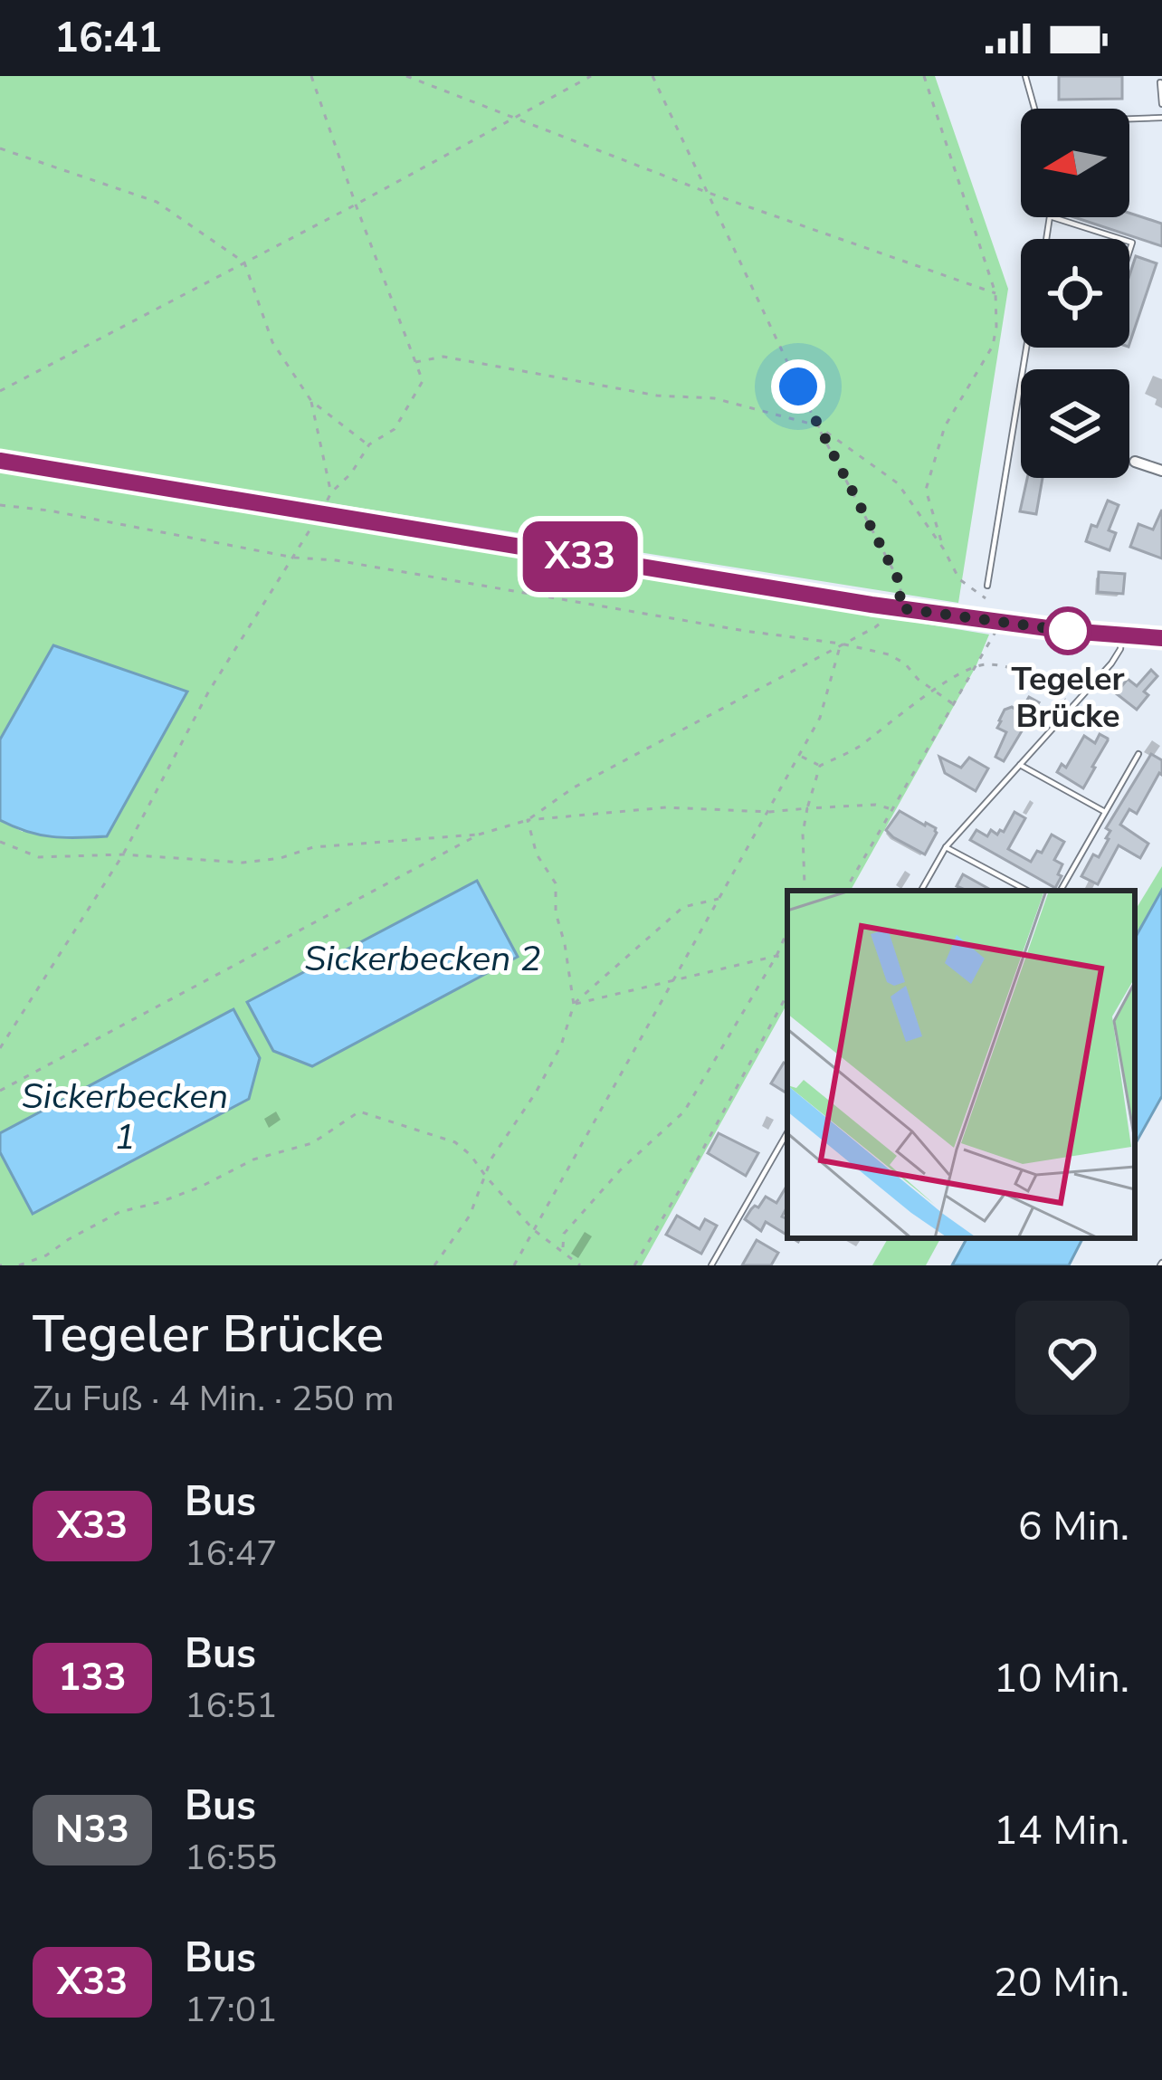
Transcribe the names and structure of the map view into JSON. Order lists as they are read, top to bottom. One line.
{"water":["Sickerbecken 2","Sickerbecken 1"],"places":["Tegeler Brücke"],"lines":["bus line X33"],"north":"left","page":{"status":"16:41","on_map":"X33","heading":["Tegeler Brücke","Zu Fuß · 4 Min. · 250 m"],"list":[{"mark":"X33","name":"Bus","note":"16:47","value":"6 Min."},{"mark":"133","name":"Bus","note":"16:51","value":"10 Min."},{"mark":"N33","name":"Bus","note":"16:55","value":"14 Min."},{"mark":"X33","name":"Bus","note":"17:01","value":"20 Min."}]}}
